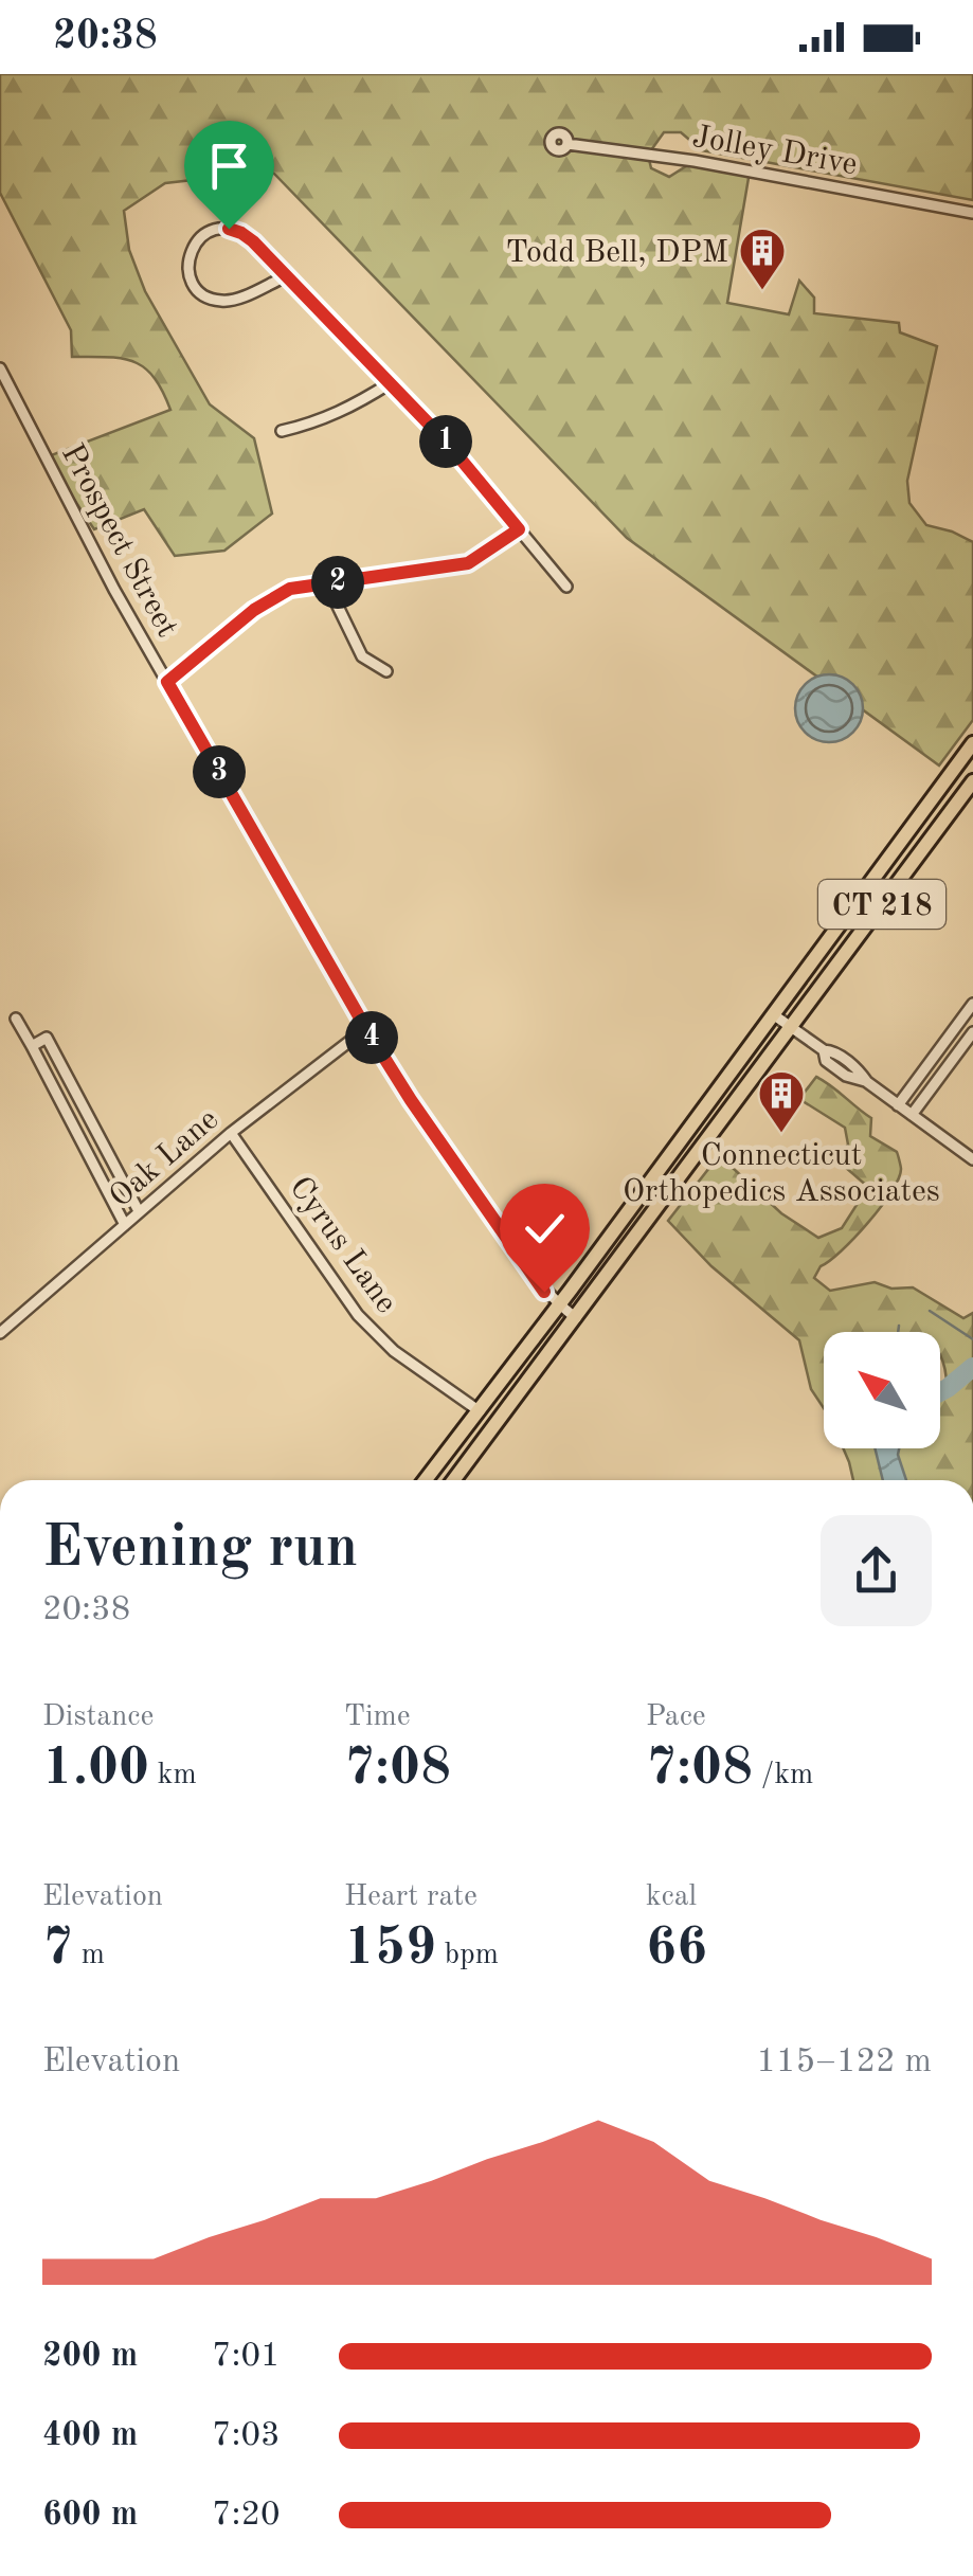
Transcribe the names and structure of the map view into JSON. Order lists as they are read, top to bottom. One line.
{"streets":{"main road":["CT 218"],"street":["Jolley Drive","Prospect Street","Oak Lane","Cyrus Lane"]},"crossings":[["Prospect Street","CT 218"],["Prospect Street","Oak Lane"],["CT 218","Cyrus Lane"],["Oak Lane","Cyrus Lane"]],"places":{"building":["Todd Bell, DPM","Connecticut Orthopedics Associates"]},"north":"top left","page":{"status":"20:38","pins":["1","2","3","4"],"heading":["Evening run","20:38"],"stats":[["Distance","1.00 km"],["Time","7:08"],["Pace","7:08 /km"],["Elevation","7 m"],["Heart rate","159 bpm"],["kcal","66"]],"chart":["Elevation","115–122 m"],"list":[{"name":"200 m","note":"7:01"},{"name":"400 m","note":"7:03"},{"name":"600 m","note":"7:20"}]}}
